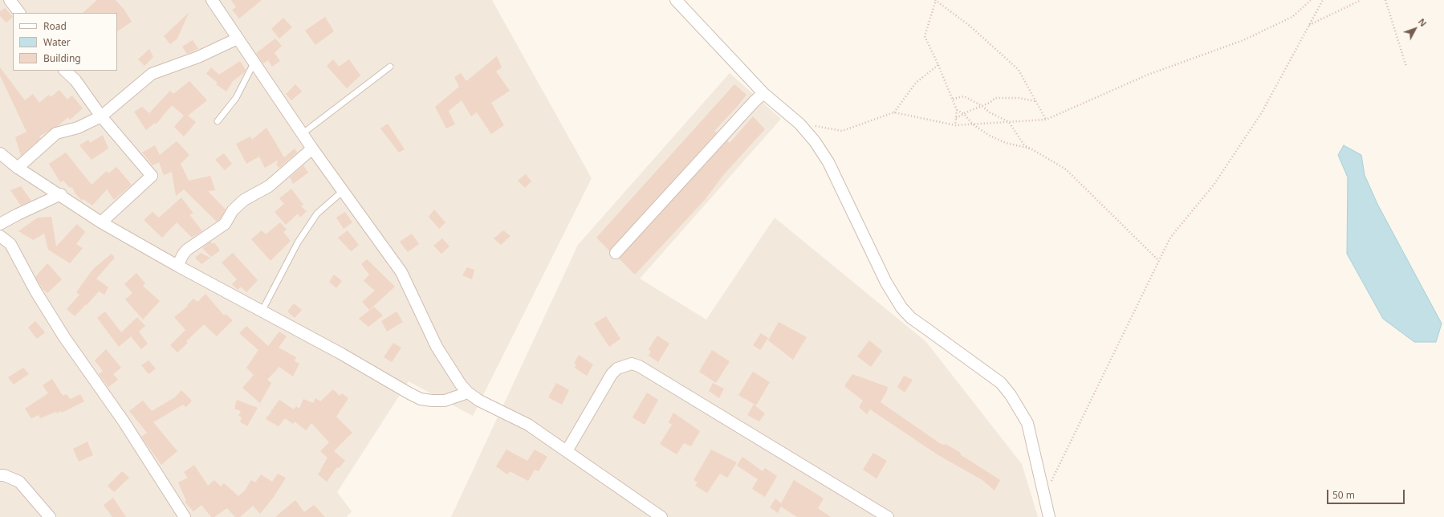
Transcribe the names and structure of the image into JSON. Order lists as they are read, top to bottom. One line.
{"legend":["Road","Water","Building"],"scale_bar":"50 m","north":"top right"}
